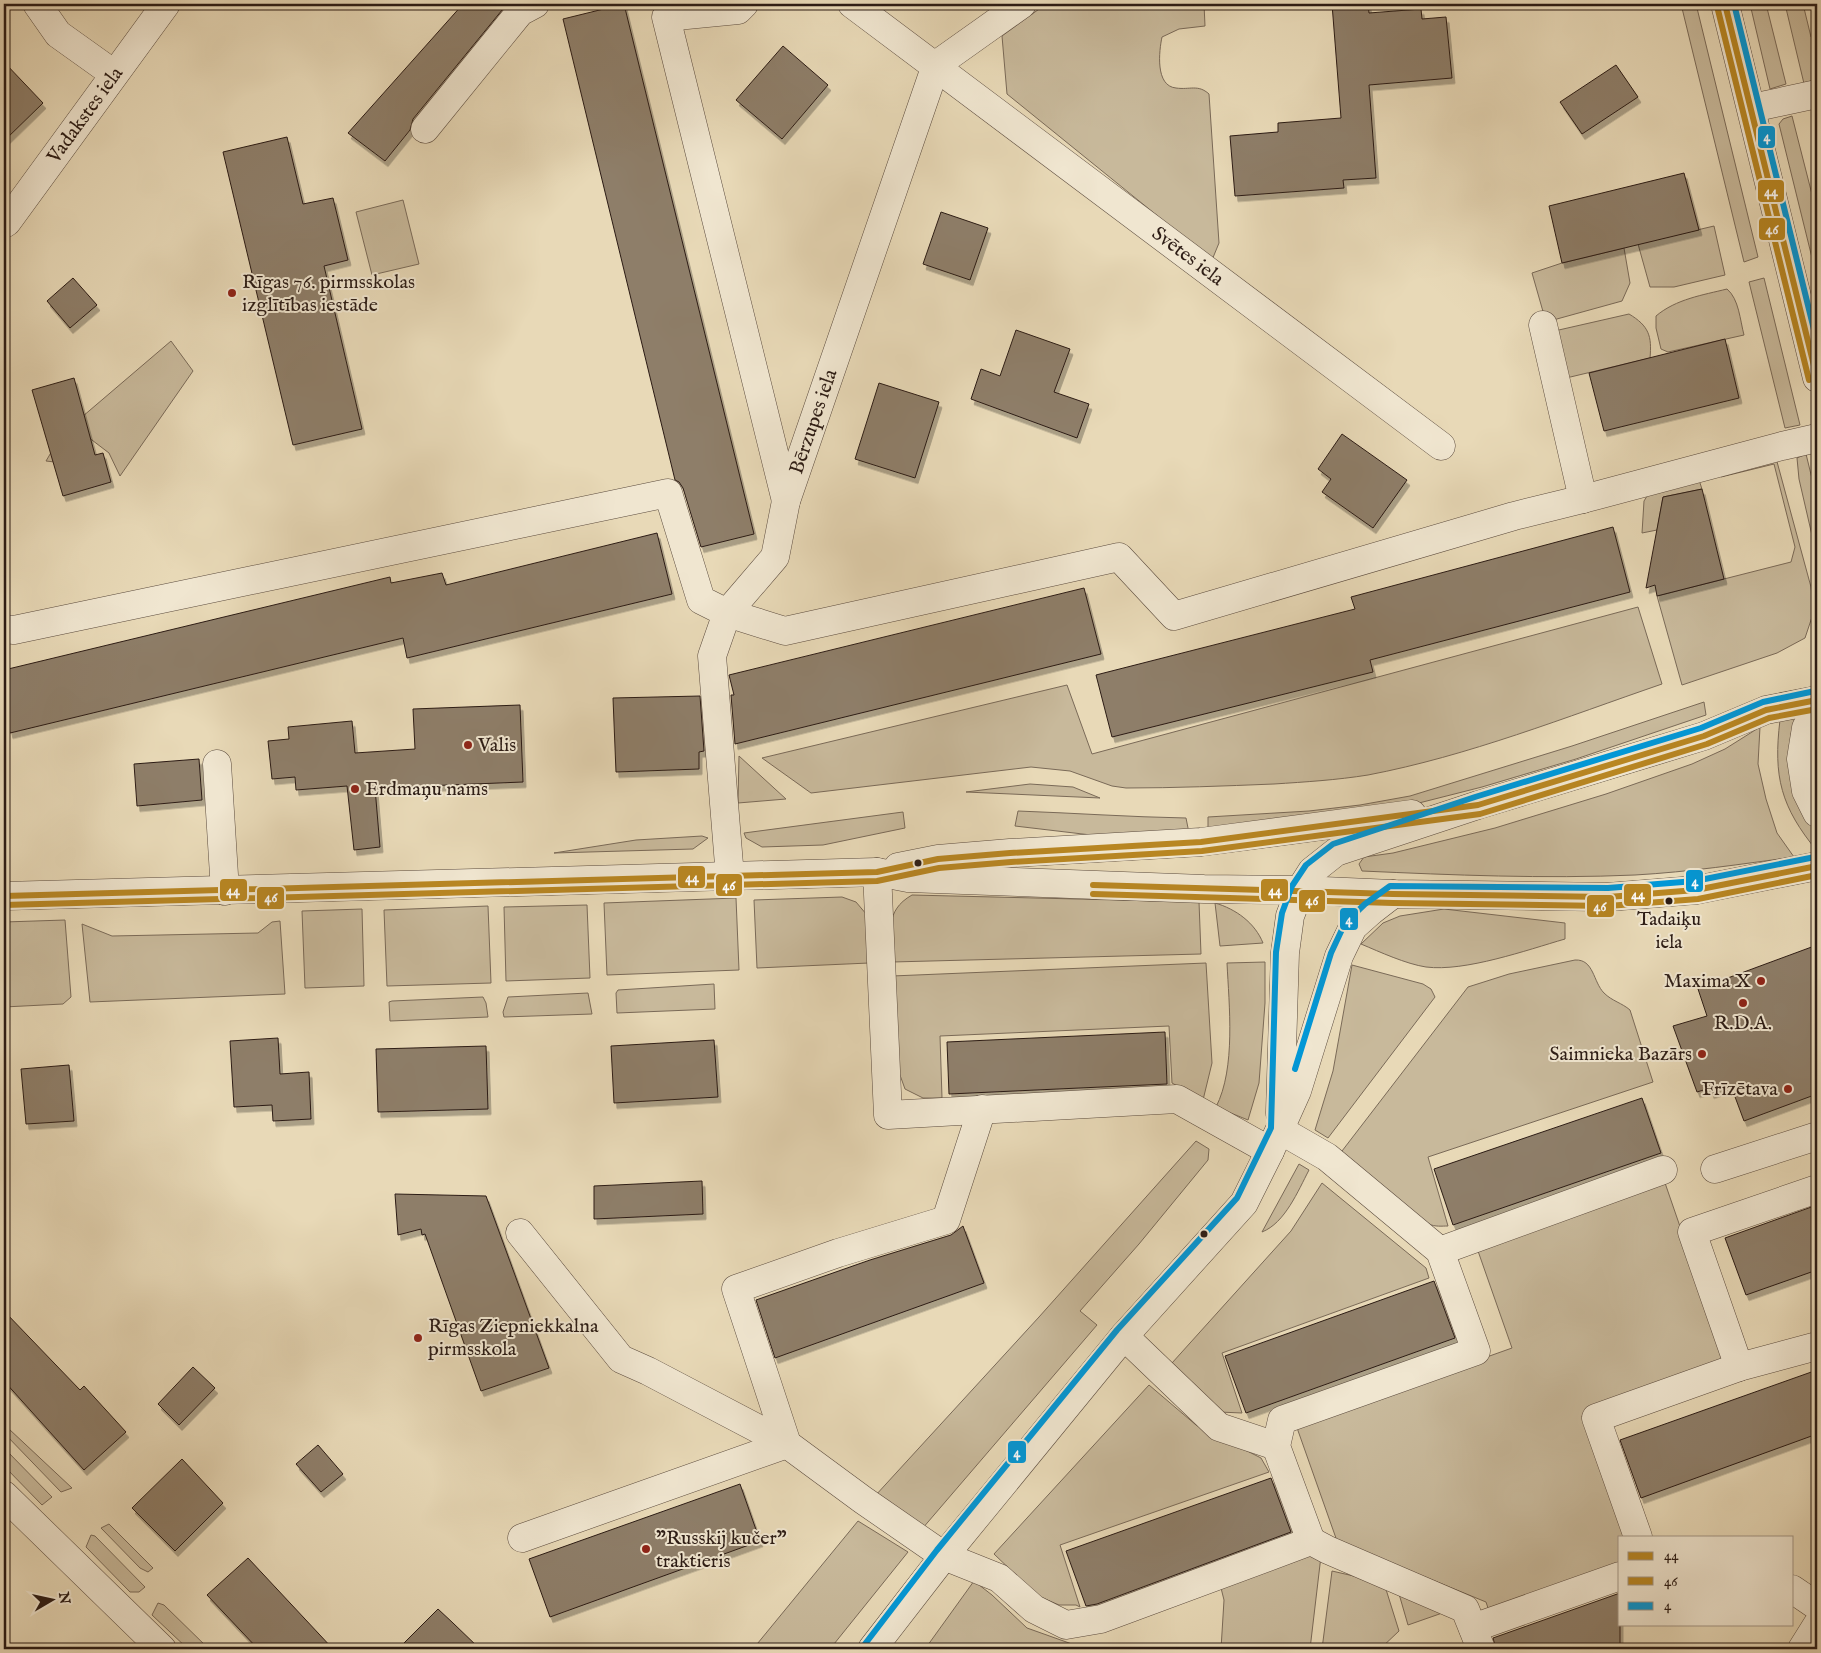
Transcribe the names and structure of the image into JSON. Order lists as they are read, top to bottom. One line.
{"streets":{"street":["Vadakstes iela","Svētes iela","Bērzupes iela"]},"crossings":[["Svētes iela","Bērzupes iela"]],"places":["Rīgas 76. pirmsskolas izglītības iestāde","Valis","Erdmaņu nams","Tadaiķu iela","Maxima X","R.D.A.","Saimnieka Bazārs","Frīzētava","Rīgas Ziepniekkalna pirmsskola","\"Russkij kučer\" traktieris"],"lines":["transit line 44","transit line 4","transit line 46"],"legend":["44","46","4"],"north":"right"}
